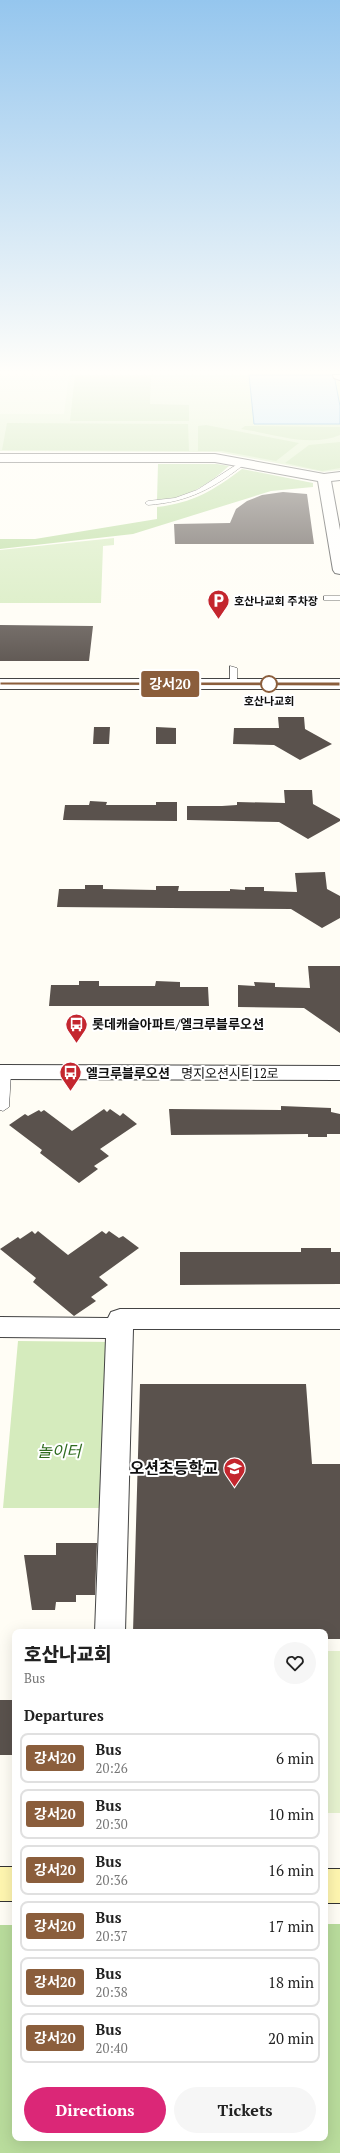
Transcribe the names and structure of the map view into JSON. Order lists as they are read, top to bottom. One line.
{"streets":{"street":["명지오션시티12로"]},"parks":["놀이터"],"places":{"parking":["호산나교회 주차장"],"other":["호산나교회"],"bus stop":["롯데캐슬아파트/엘크루블루오션","엘크루블루오션"],"school or university":["오션초등학교"]},"lines":["bus line 강서20"],"page":{"on_map":"강서20","heading":[["호산나교회","Bus"],"Departures"],"list":[{"mark":"강서20","name":"Bus","note":"20:26","value":"6 min"},{"mark":"강서20","name":"Bus","note":"20:30","value":"10 min"},{"mark":"강서20","name":"Bus","note":"20:36","value":"16 min"},{"mark":"강서20","name":"Bus","note":"20:37","value":"17 min"},{"mark":"강서20","name":"Bus","note":"20:38","value":"18 min"},{"mark":"강서20","name":"Bus","note":"20:40","value":"20 min"}],"buttons":["Directions","Tickets"]}}
